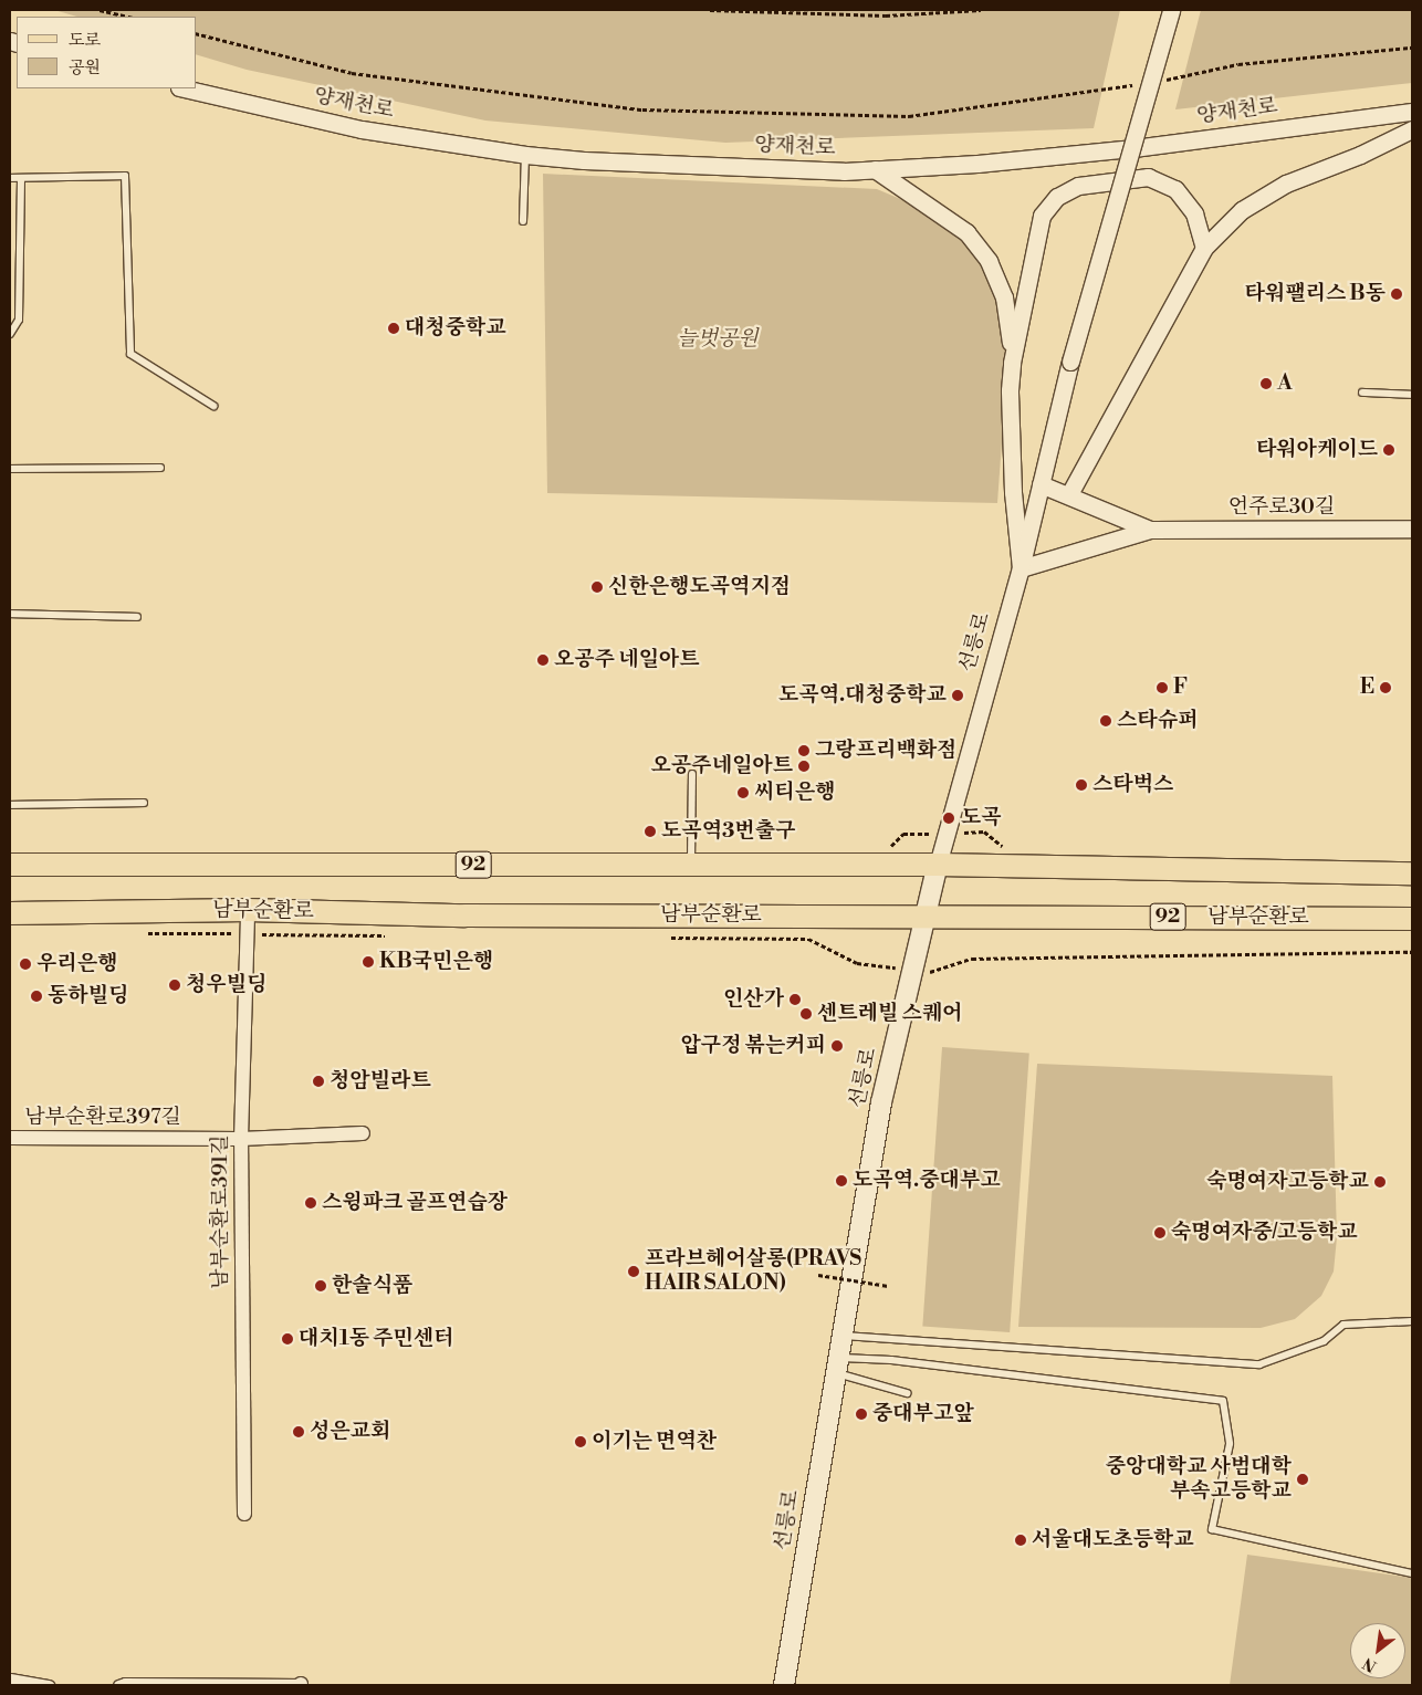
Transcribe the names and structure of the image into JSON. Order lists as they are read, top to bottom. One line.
{"streets":{"main road":["선릉로","92","남부순환로"],"street":["양재천로","언주로30길","남부순환로397길","남부순환로391길"]},"crossings":[["선릉로","92"],["선릉로","남부순환로"],["남부순환로","남부순환로391길"],["남부순환로397길","남부순환로391길"]],"parks":["늘벗공원"],"places":["타워팰리스 B동","대청중학교","A","타워아케이드","신한은행도곡역지점","오공주 네일아트","F","E","도곡역.대청중학교","스타슈퍼","그랑프리백화점","오공주네일아트","스타벅스","씨티은행","도곡","도곡역3번출구","KB국민은행","우리은행","청우빌딩","동하빌딩","인산가","센트레빌 스퀘어","압구정 볶는커피","청암빌라트","도곡역.중대부고","숙명여자고등학교","스윙파크 골프연습장","숙명여자중/고등학교","프라브헤어살롱(PRAVS HAIR SALON)","한솔식품","대치1동 주민센터","중대부고앞","성은교회","이기는 면역찬","중앙대학교 사범대학 부속고등학교","서울대도초등학교"],"legend":["도로","공원"],"north":"bottom left"}
